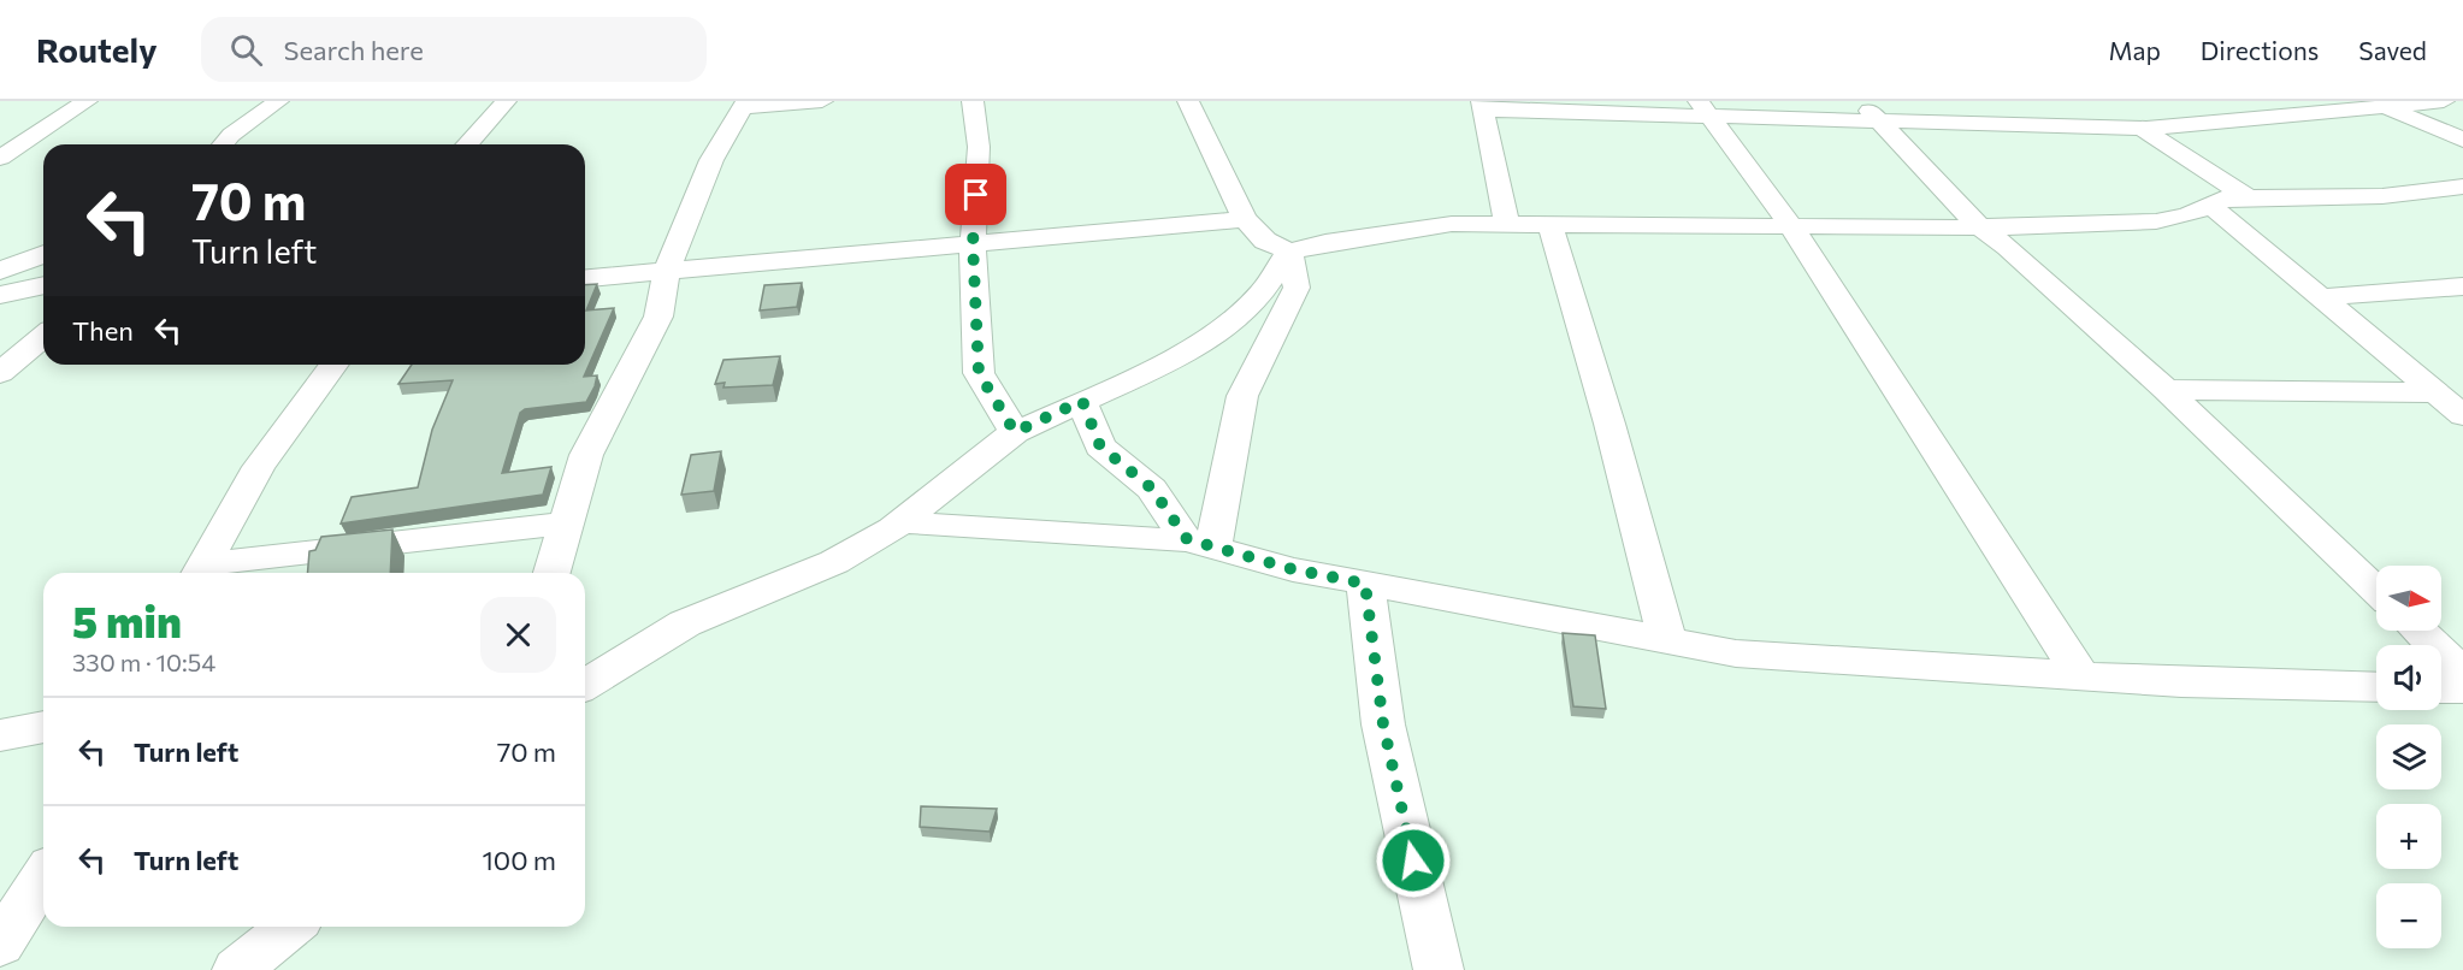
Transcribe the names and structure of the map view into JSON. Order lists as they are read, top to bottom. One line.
{"north":"right","page":{"header":"Routely","search":"Search here","nav":["Map","Directions","Saved"],"turn":["70 m","Turn left"],"then":"Then","map_buttons":["+","−"],"heading":["5 min","330 m · 10:54"],"list":[{"name":"Turn left","value":"70 m"},{"name":"Turn left","value":"100 m"}]}}
